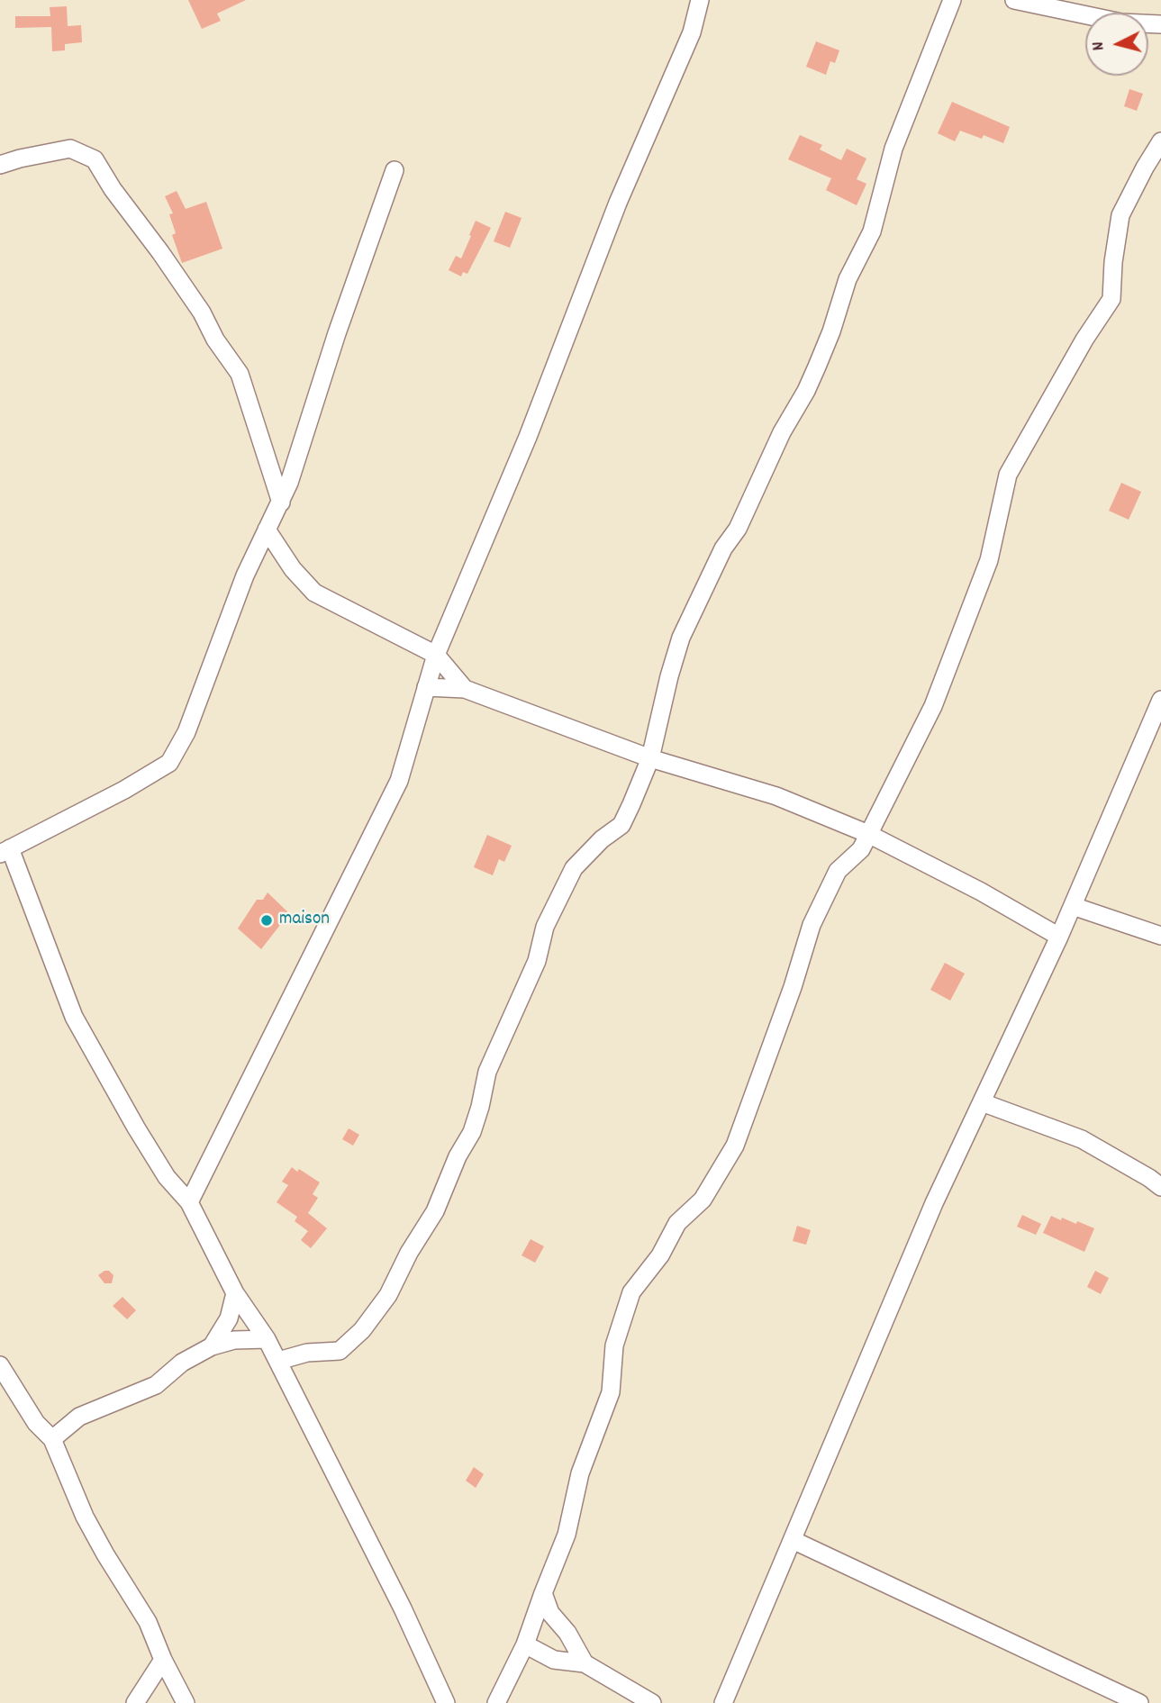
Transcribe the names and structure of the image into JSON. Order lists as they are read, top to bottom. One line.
{"places":["maison"],"north":"left"}
